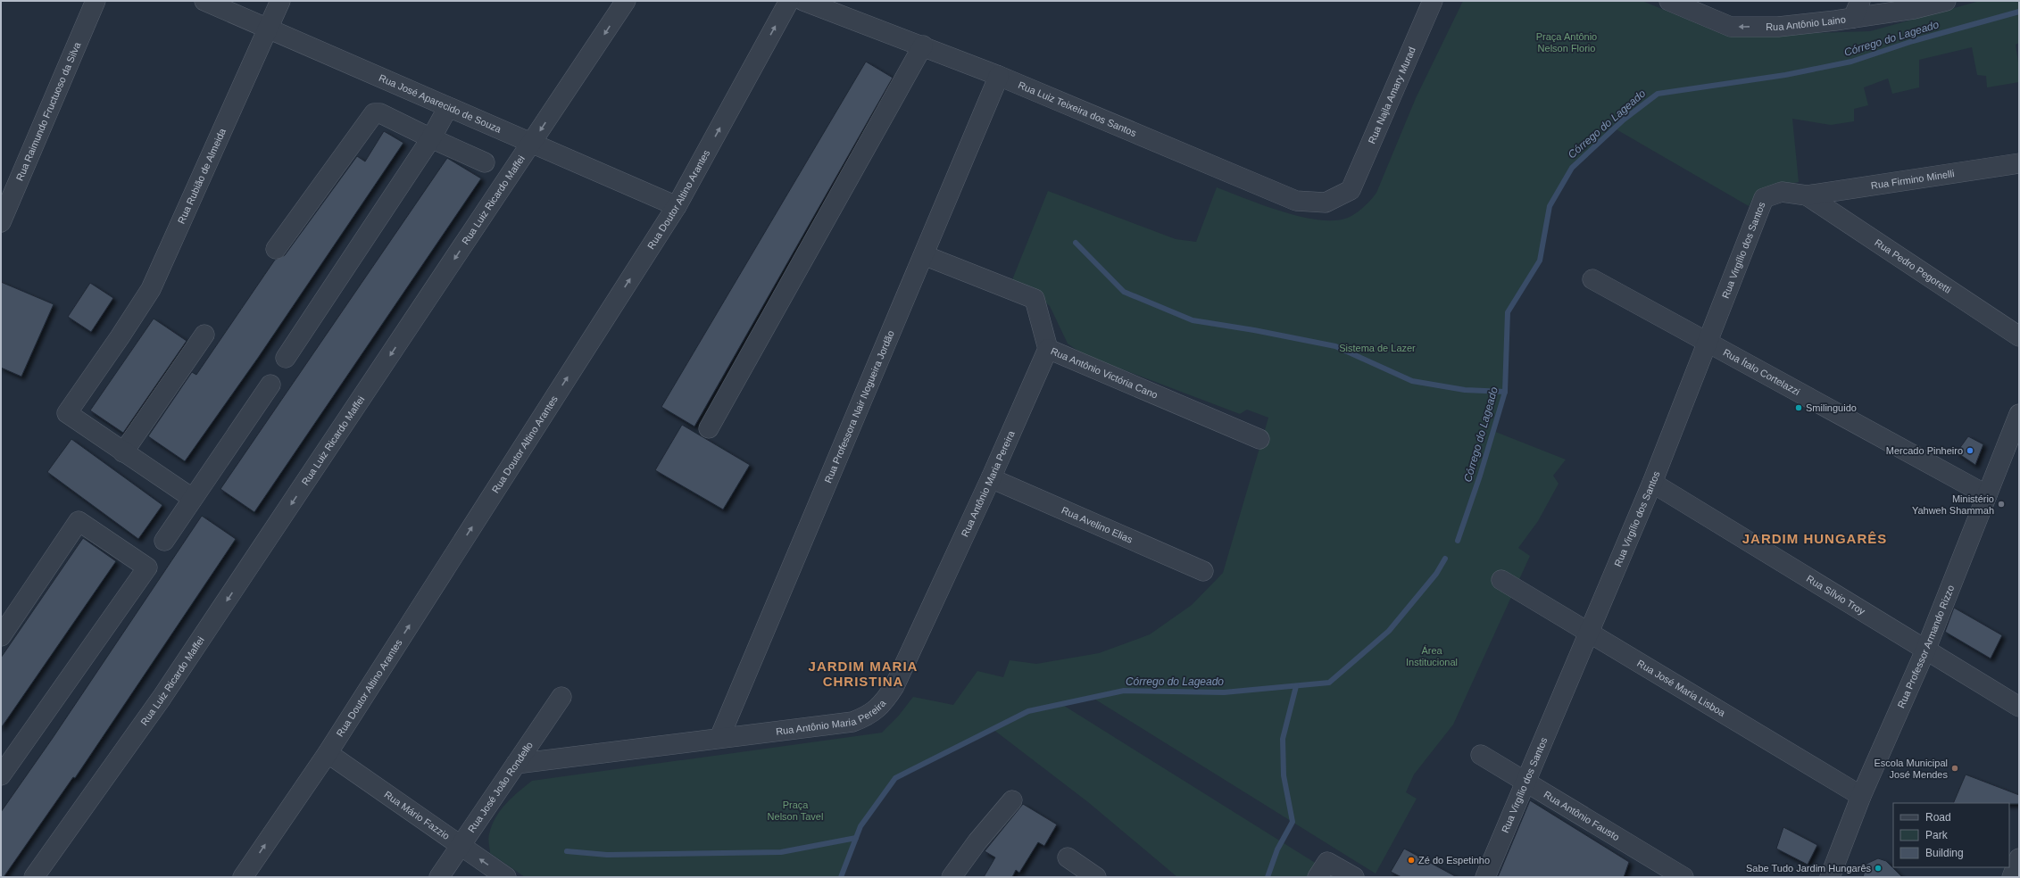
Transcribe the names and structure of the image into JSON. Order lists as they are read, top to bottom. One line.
{"streets":{"street":["Rua Antônio Laino","Rua Najla Amary Murad","Rua José Aparecido de Souza","Rua Luiz Teixeira dos Santos","Rua Raimundo Fructuoso da Silva","Rua Rubião de Almeida","Rua Firmino Minelli","Rua Doutor Altino Arantes","Rua Luiz Ricardo Maffei","Rua Virgílio dos Santos","Rua Pedro Pegoretti","Rua Ítalo Cortelazzi","Rua Antônio Victória Cano","Rua Professora Nair Nogueira Jordão","Rua Antônio Maria Pereira","Rua Avelino Elias","Rua Sílvio Troy","Rua Professor Armando Rizzo","Rua José Maria Lisboa","Rua José João Rondello","Rua Mário Fazzio","Rua Antônio Fausto"]},"crossings":[["Rua Najla Amary Murad","Rua Luiz Teixeira dos Santos"],["Rua José Aparecido de Souza","Rua Rubião de Almeida"],["Rua José Aparecido de Souza","Rua Doutor Altino Arantes"],["Rua José Aparecido de Souza","Rua Luiz Ricardo Maffei"],["Rua Luiz Teixeira dos Santos","Rua Professora Nair Nogueira Jordão"],["Rua Firmino Minelli","Rua Virgílio dos Santos"],["Rua Firmino Minelli","Rua Pedro Pegoretti"],["Rua Doutor Altino Arantes","Rua Mário Fazzio"],["Rua Virgílio dos Santos","Rua Pedro Pegoretti"],["Rua Virgílio dos Santos","Rua Ítalo Cortelazzi"],["Rua Virgílio dos Santos","Rua Sílvio Troy"],["Rua Virgílio dos Santos","Rua José Maria Lisboa"],["Rua Virgílio dos Santos","Rua Antônio Fausto"],["Rua Ítalo Cortelazzi","Rua Professor Armando Rizzo"],["Rua Antônio Victória Cano","Rua Professora Nair Nogueira Jordão"],["Rua Antônio Victória Cano","Rua Antônio Maria Pereira"],["Rua Professora Nair Nogueira Jordão","Rua Antônio Maria Pereira"],["Rua Antônio Maria Pereira","Rua Avelino Elias"],["Rua Antônio Maria Pereira","Rua José João Rondello"],["Rua Sílvio Troy","Rua Professor Armando Rizzo"],["Rua Professor Armando Rizzo","Rua José Maria Lisboa"],["Rua José João Rondello","Rua Mário Fazzio"]],"one_way":["Rua Antônio Laino"],"districts":["JARDIM HUNGARÊS","JARDIM MARIA CHRISTINA"],"water":["Córrego do Lageado"],"parks":["Praça Antônio Nelson Florio","Sistema de Lazer","Área Institucional","Praça Nelson Tavel"],"places":["Smilinguido","Mercado Pinheiro","Ministério Yahweh Shammah","Escola Municipal José Mendes","Zé do Espetinho","Sabe Tudo Jardim Hungarês"],"legend":["Road","Park","Building"]}
